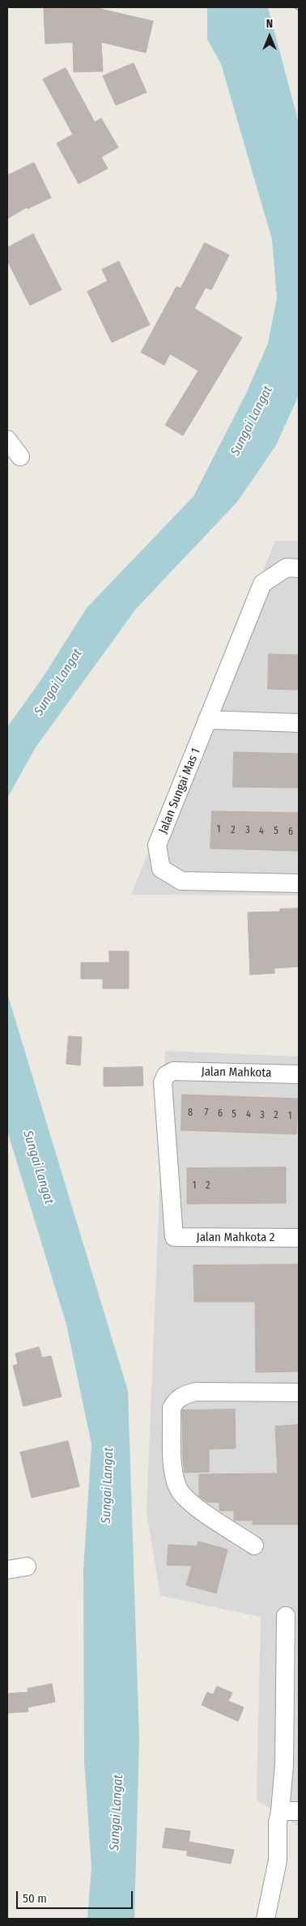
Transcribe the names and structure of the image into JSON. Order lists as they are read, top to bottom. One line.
{"streets":{"street":["Jalan Sungai Mas 1","Jalan Mahkota","Jalan Mahkota 2"]},"crossings":[["Jalan Mahkota","Jalan Mahkota 2"]],"water":["Sungai Langat"],"house_numbers":["1","2","3","4","5","6","8","7","6","5","4","3","2","1","1","2"],"scale_bar":"50 m","north":"top"}
